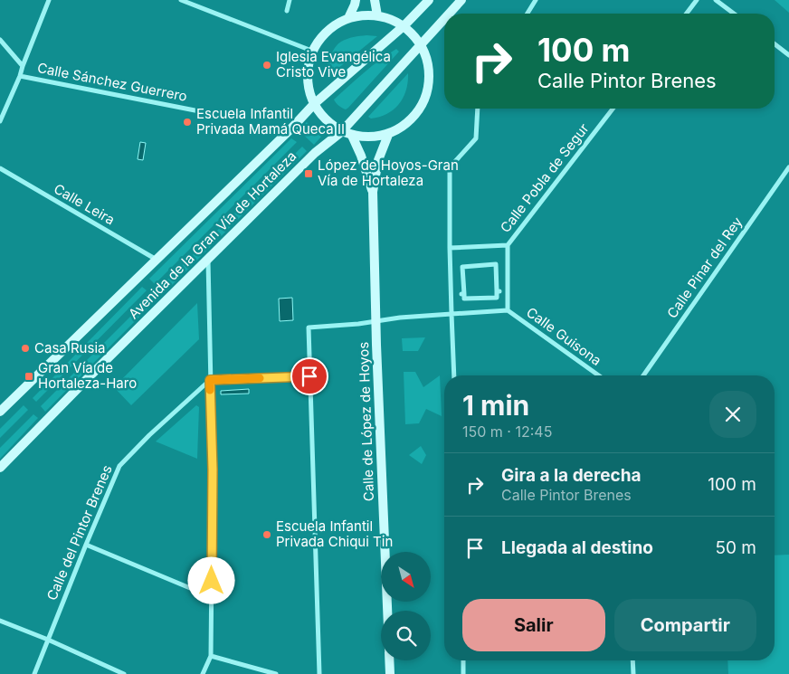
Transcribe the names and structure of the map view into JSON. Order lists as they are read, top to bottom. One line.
{"streets":{"main road":["Avenida de la Gran Vía de Hortaleza","Calle de López de Hoyos"],"street":["Calle Sánchez Guerrero","Calle Pobla de Segur","Calle Leira","Calle Pinar del Rey","Calle Guisona","Calle del Pintor Brenes"]},"crossings":[["Calle Leira","Avenida de la Gran Vía de Hortaleza"]],"places":{"other":["Iglesia Evangélica Cristo Vive","Escuela Infantil Privada Mamá Queca II","Casa Rusia","Escuela Infantil Privada Chiqui Tin"],"transit":["López de Hoyos-Gran Vía de Hortaleza","Gran Vía de Hortaleza-Haro"]},"north":"bottom right","page":{"turn":["100 m","Calle Pintor Brenes"],"heading":["1 min","150 m · 12:45"],"list":[{"name":"Gira a la derecha","note":"Calle Pintor Brenes","value":"100 m"},{"name":"Llegada al destino","value":"50 m"}],"buttons":["Salir","Compartir"]}}
